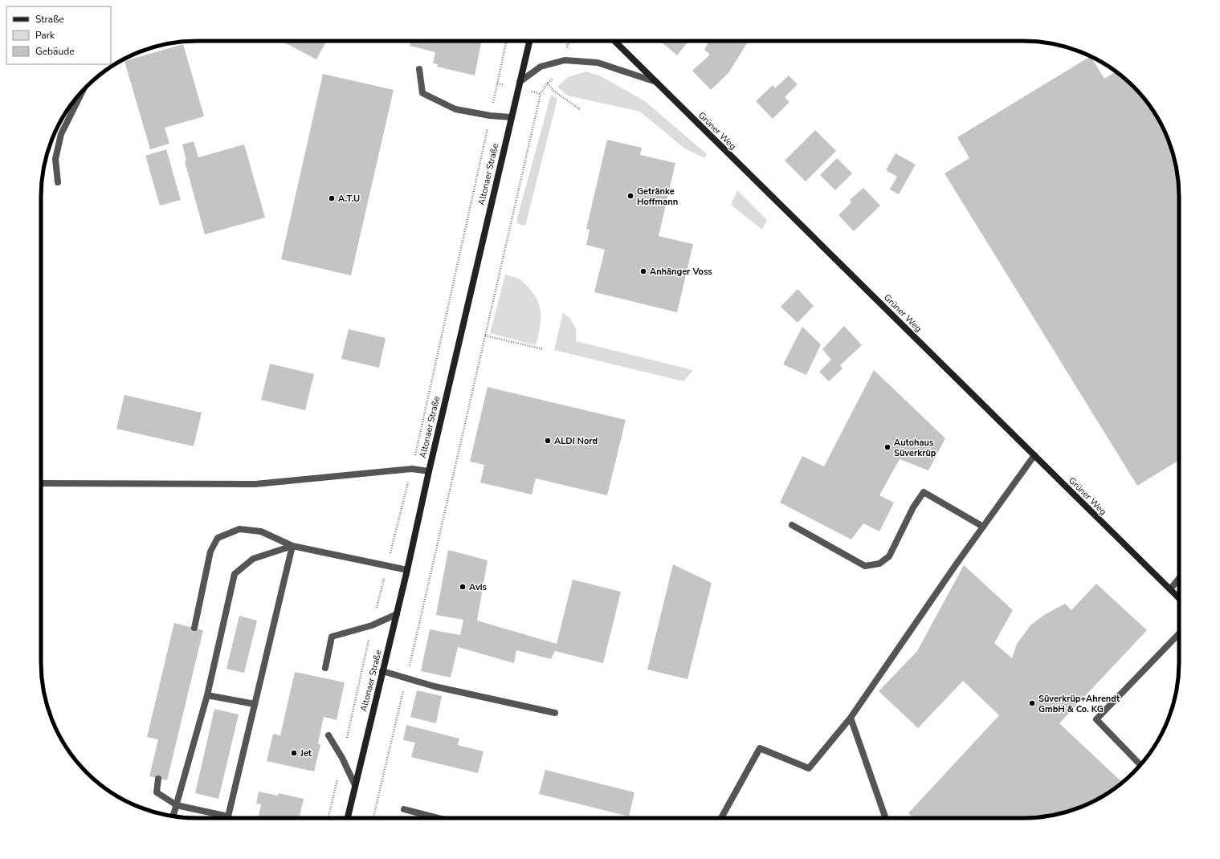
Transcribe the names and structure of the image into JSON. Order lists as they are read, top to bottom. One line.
{"streets":{"main road":["Grüner Weg","Altonaer Straße"]},"places":["Getränke Hoffmann","A.T.U","Anhänger Voss","ALDI Nord","Autohaus Süverkrüp","Avis","Süverkrüp+Ahrendt GmbH & Co. KG","Jet"],"legend":["Straße","Park","Gebäude"]}
